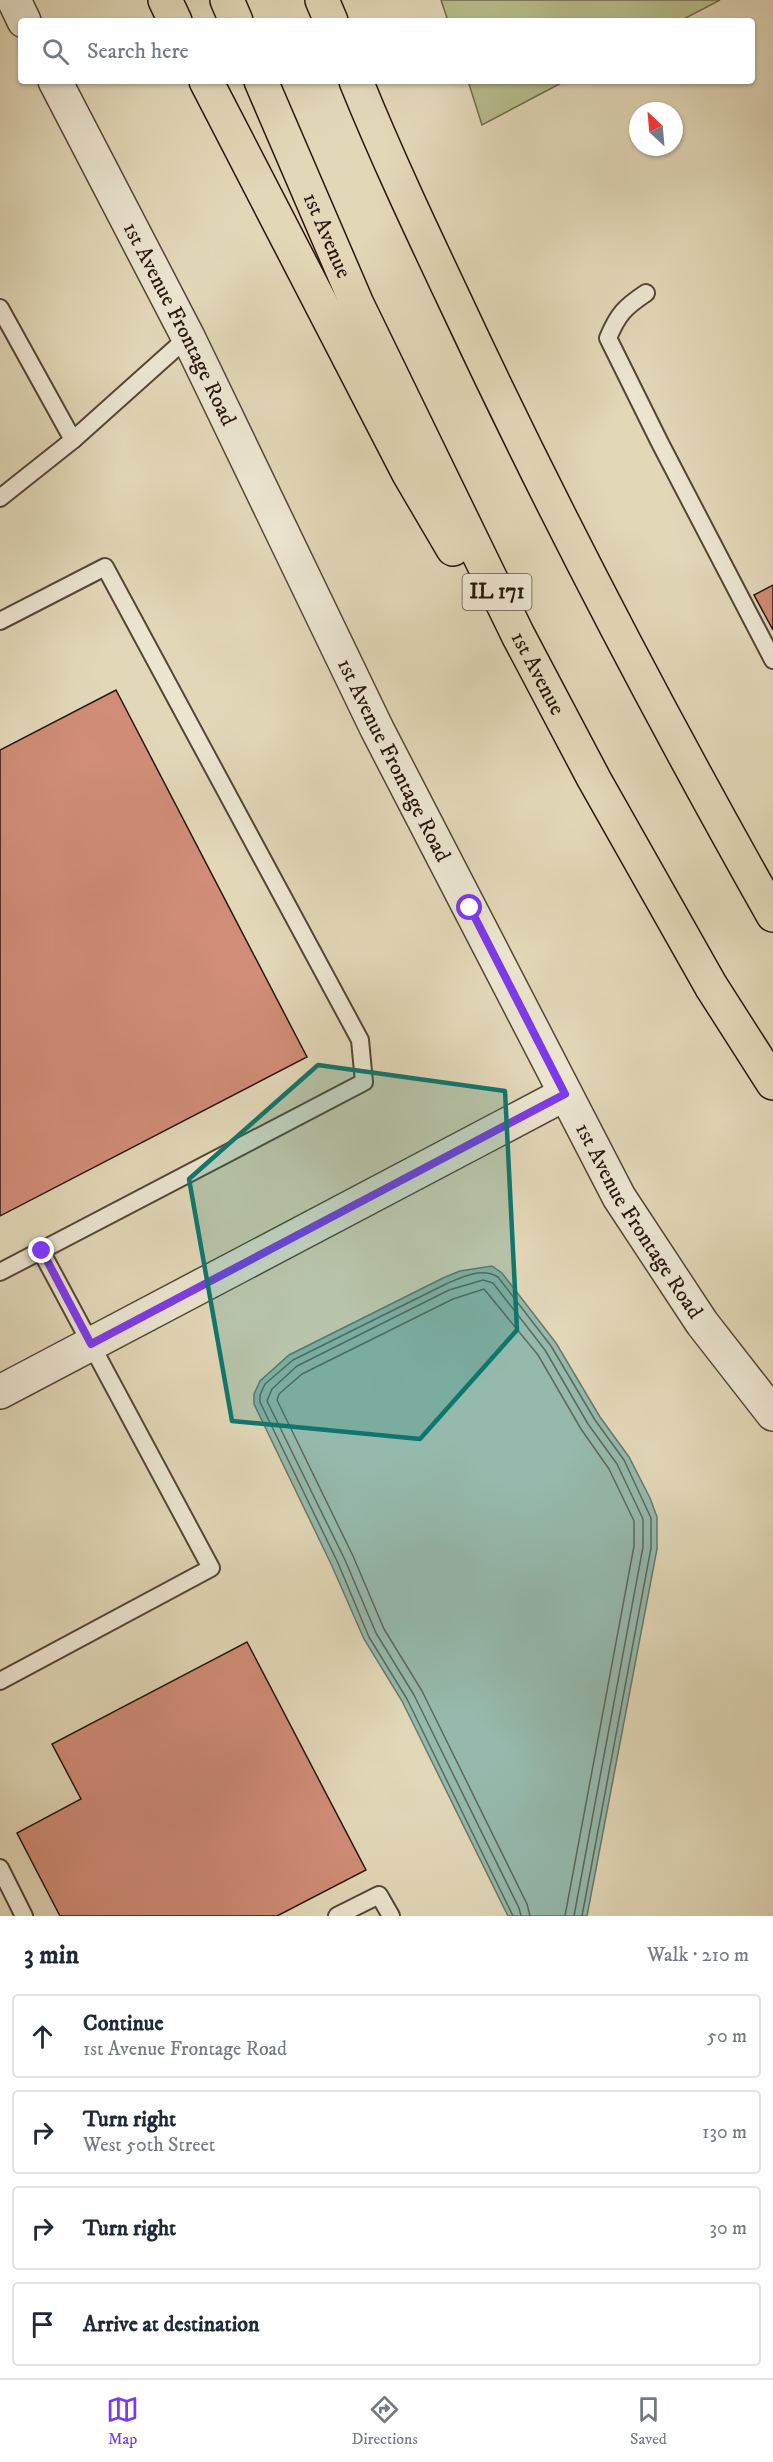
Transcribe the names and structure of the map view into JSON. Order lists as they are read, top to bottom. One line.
{"streets":{"main road":["1st Avenue","IL 171"],"street":["1st Avenue Frontage Road"]},"north":"top left","page":{"search":"Search here","heading":["3 min","Walk · 210 m"],"list":[["Continue","1st Avenue Frontage Road","50 m"],["Turn right","West 50th Street","130 m"],["Turn right","30 m"],"Arrive at destination"],"nav":["Map","Directions","Saved"]}}
